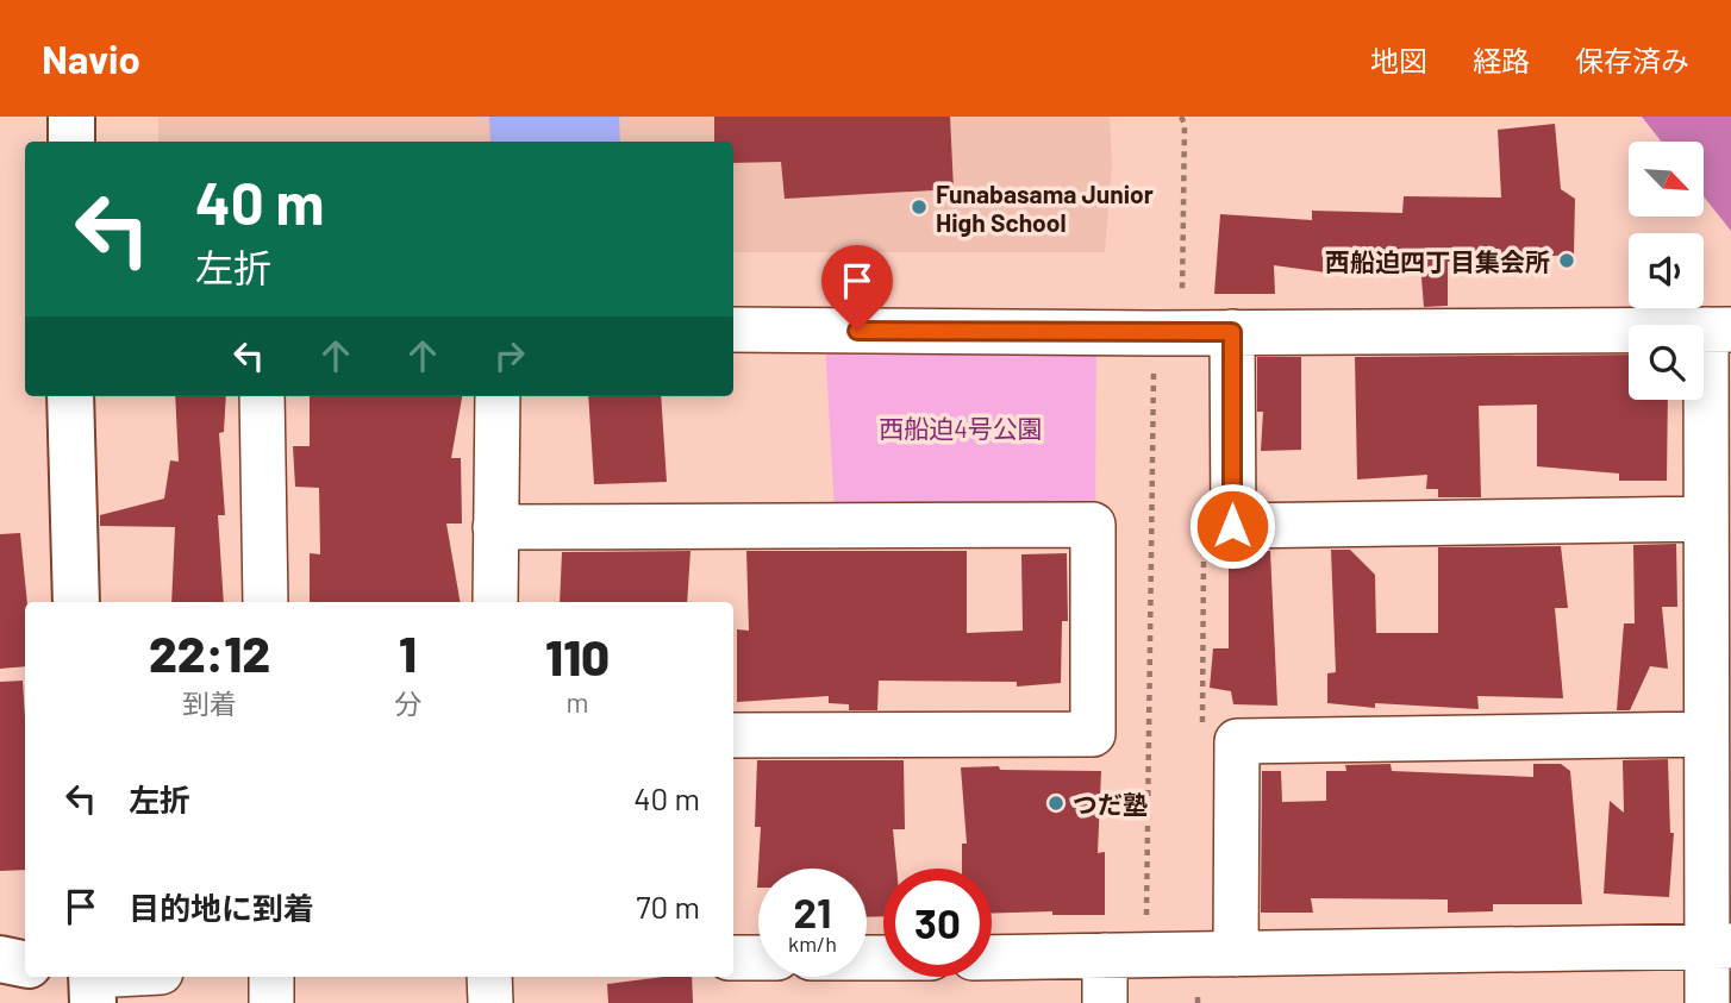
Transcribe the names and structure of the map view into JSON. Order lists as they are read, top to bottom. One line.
{"parks":["西船迫4号公園"],"places":["Funabasama Junior High School","西船迫四丁目集会所","つだ塾"],"north":"bottom right","page":{"header":"Navio","nav":["地図","経路","保存済み"],"turn":["40 m","左折"],"eta":["22:12","到着","1","分","110","m"],"list":[{"name":"左折","value":"40 m"},{"name":"目的地に到着","value":"70 m"}],"speed":"21 km/h","limit":"30"}}
